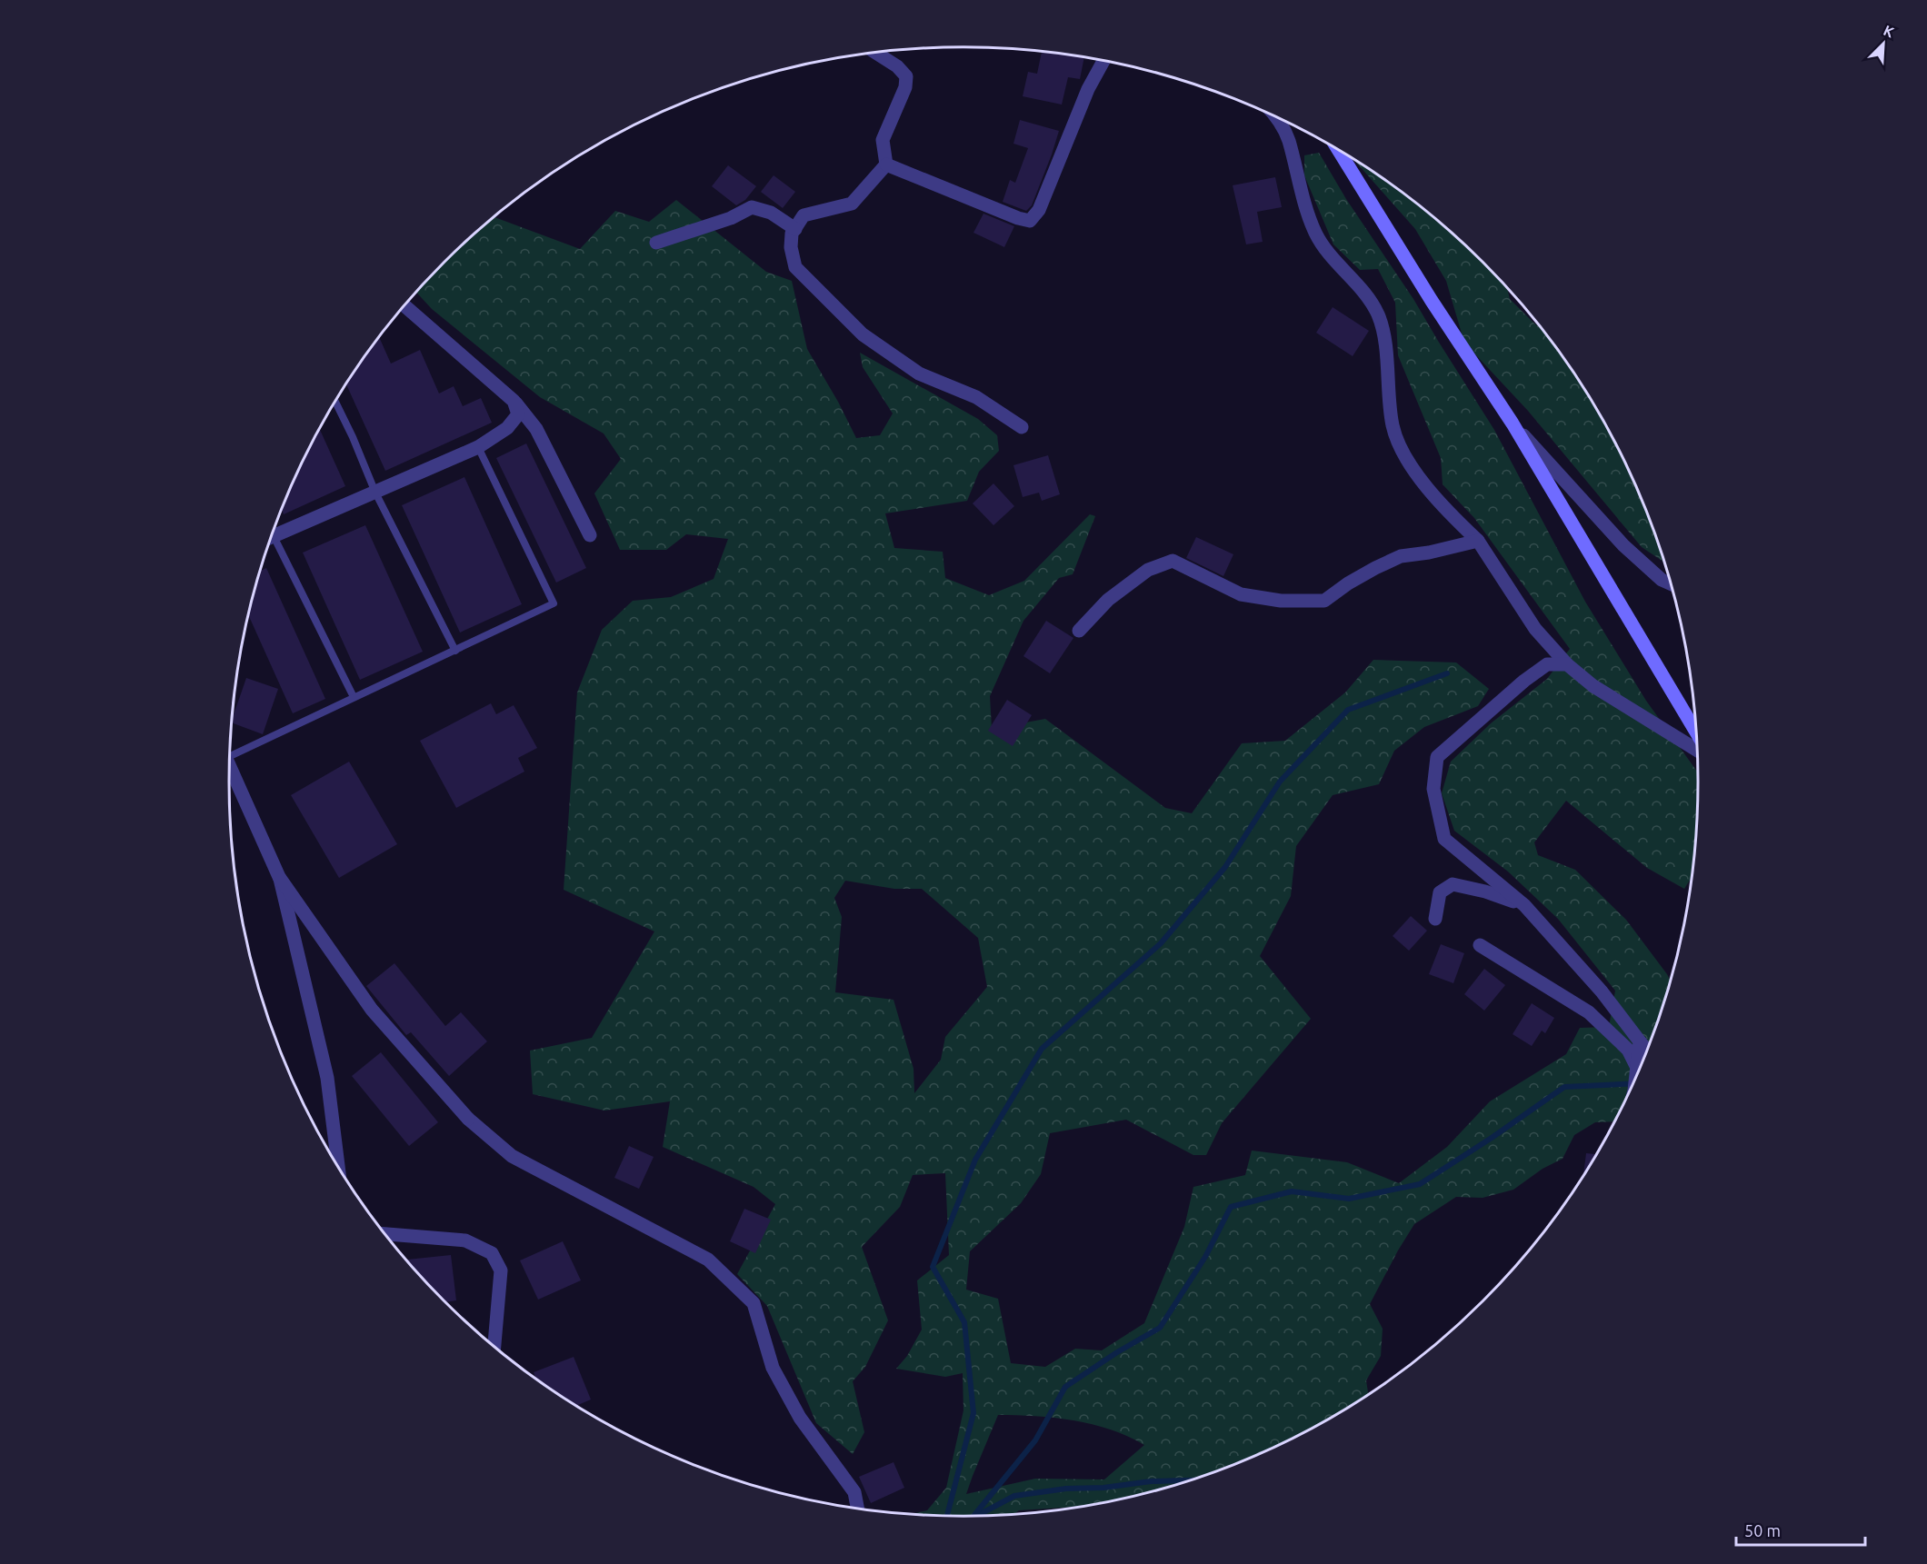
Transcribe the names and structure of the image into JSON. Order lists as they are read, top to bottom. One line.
{"scale_bar":"50 m","north":"top right"}
